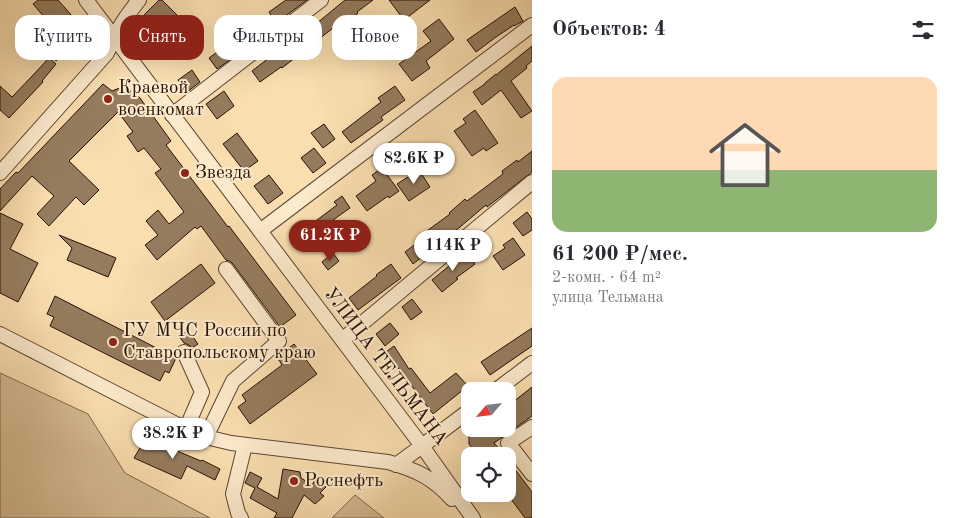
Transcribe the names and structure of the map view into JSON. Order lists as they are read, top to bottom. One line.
{"streets":{"street":["УЛИЦА ТЕЛЬМАНА"]},"places":["Краевой военкомат","Звезда","ГУ МЧС России по Ставропольскому краю","Роснефть"],"north":"bottom left","page":{"heading":"Объектов: 4","chip":["Купить","Снять","Фильтры","Новое"],"list":[{"name":"61 200 ₽/мес.","note":"2-комн. · 64 m² · улица Тельмана"}],"price":["82.6K ₽","61.2K ₽","114K ₽","38.2K ₽"]}}
